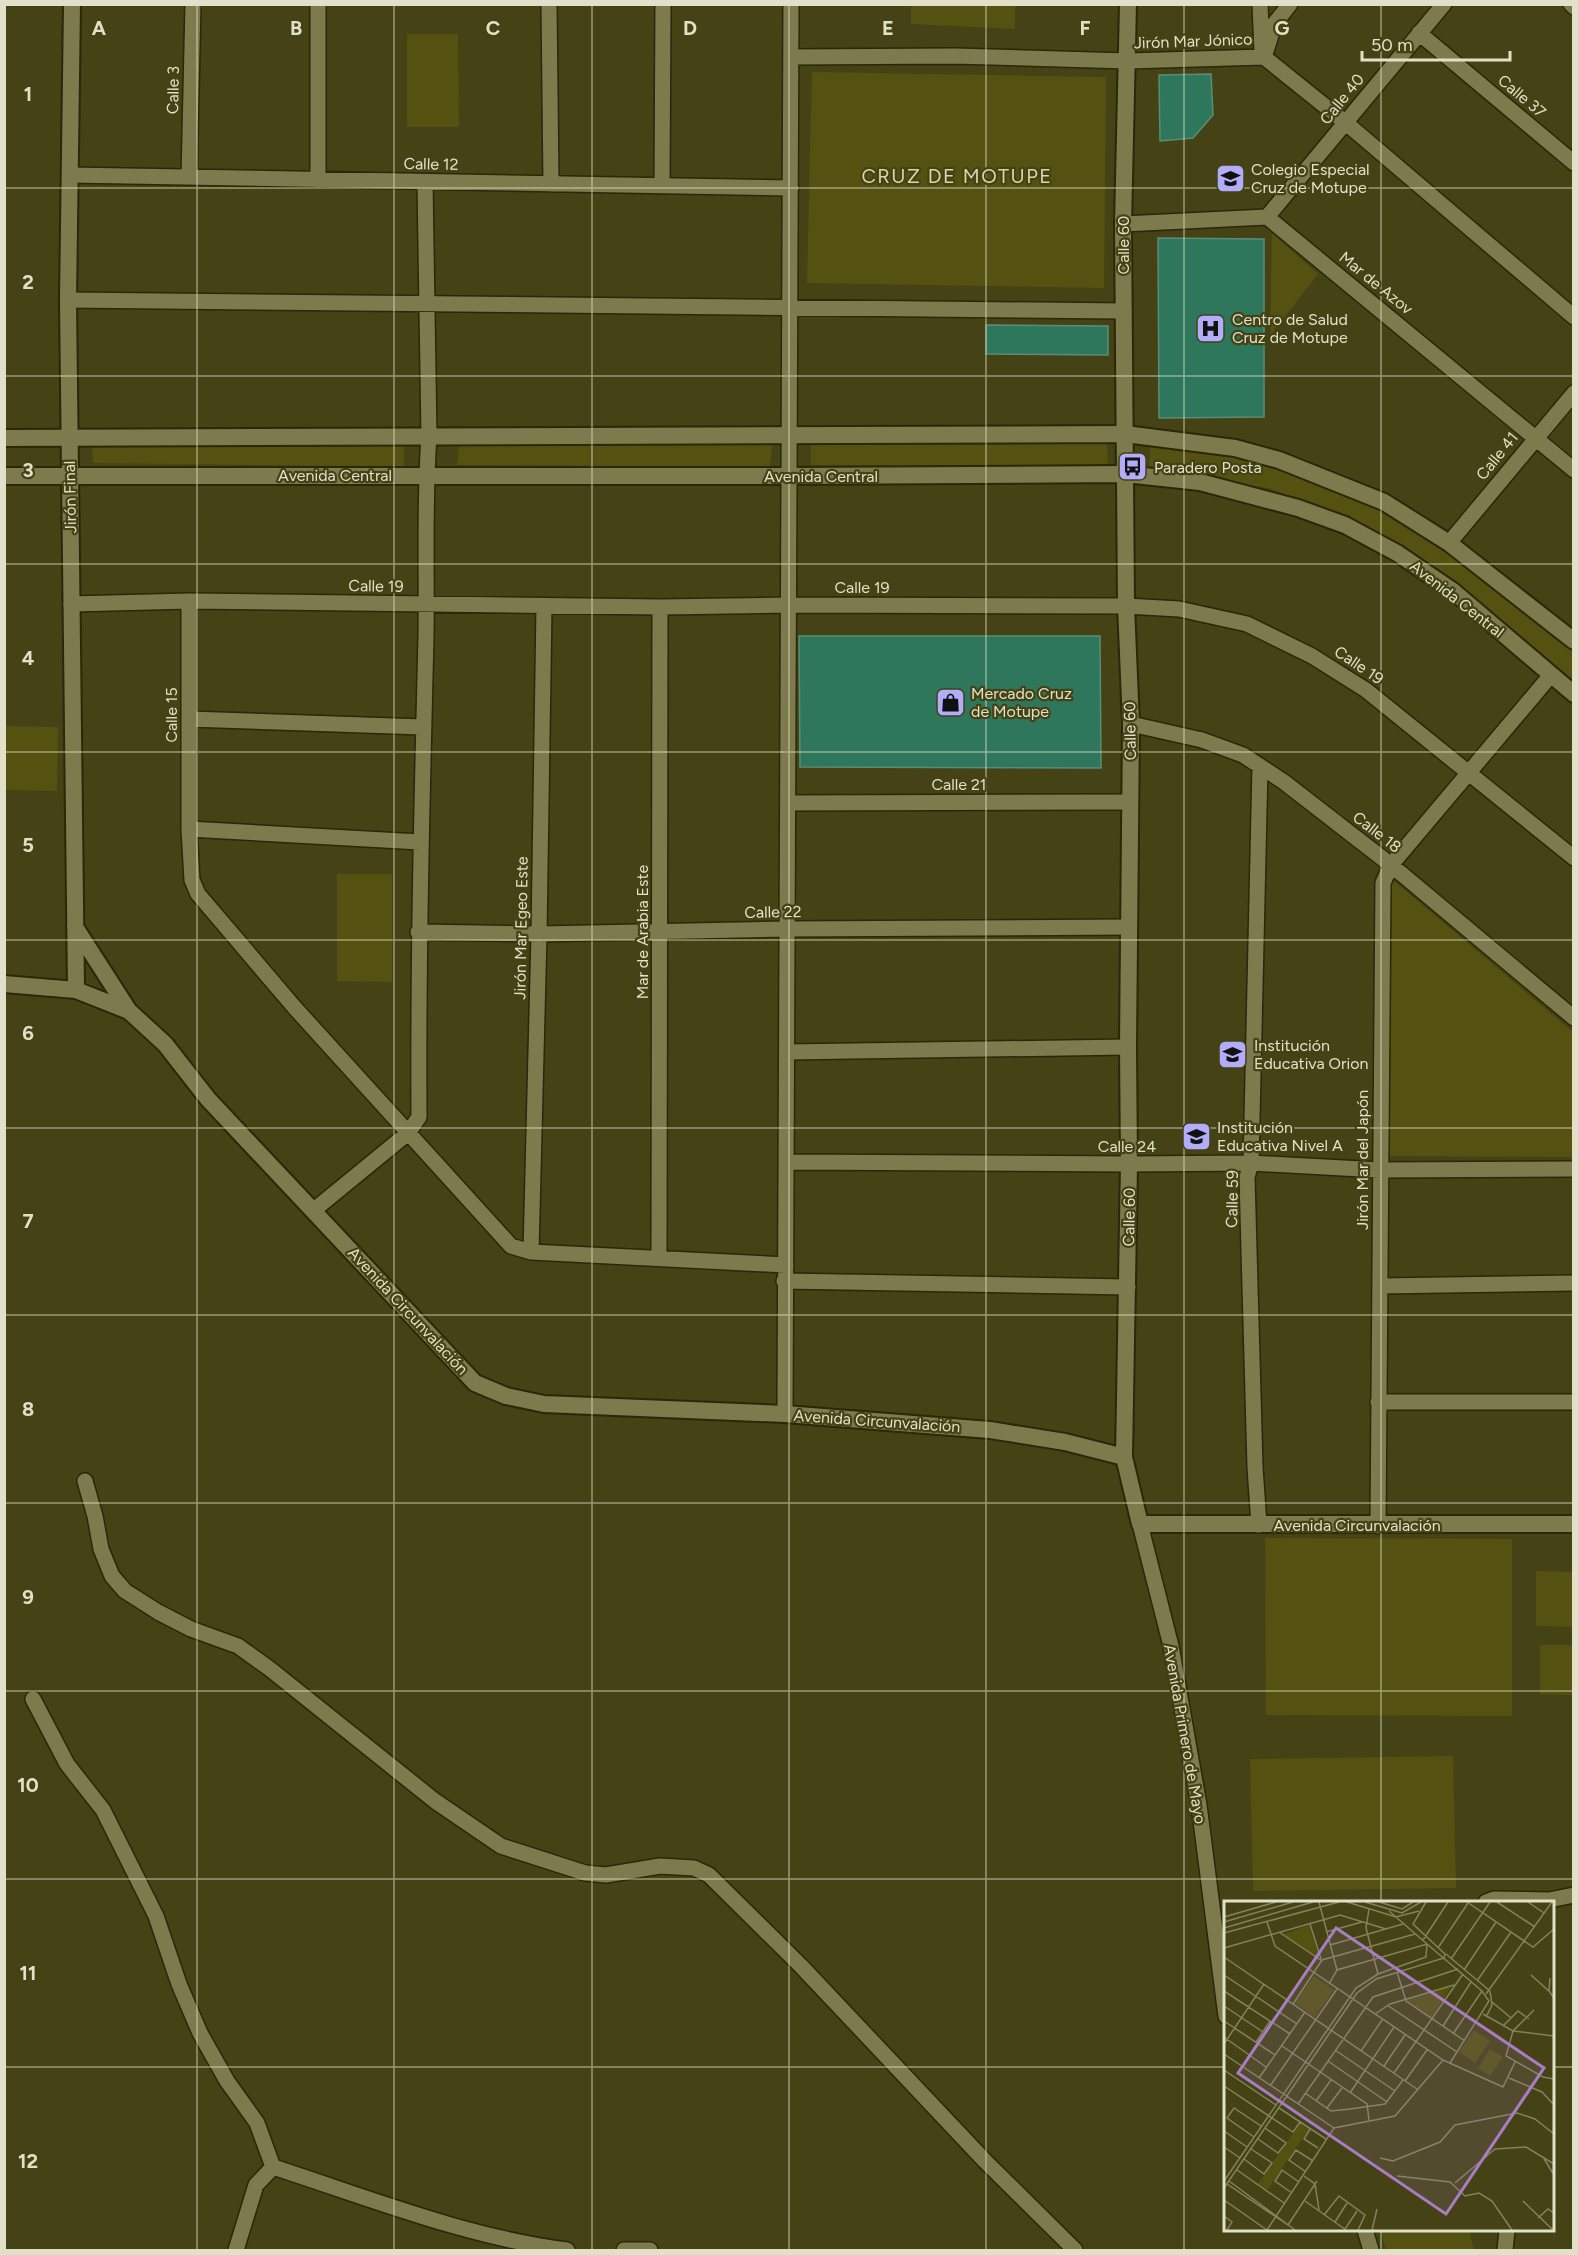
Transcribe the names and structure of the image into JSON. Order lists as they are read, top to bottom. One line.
{"streets":{"street":["Jirón Mar Jónico","Calle 3","Calle 37","Calle 40","Calle 12","Calle 60","Mar de Azov","Calle 41","Avenida Central","Jirón Final","Calle 19","Calle 15","Calle 21","Calle 18","Calle 22","Jirón Mar Egeo Este","Mar de Arabia Este","Calle 24","Jirón Mar del Japón","Calle 59","Avenida Circunvalación","Avenida Primero de Mayo"]},"crossings":[["Jirón Mar Jónico","Calle 40"],["Jirón Mar Jónico","Calle 60"],["Calle 3","Calle 12"],["Calle 37","Calle 40"],["Calle 40","Mar de Azov"],["Calle 12","Jirón Final"],["Calle 60","Avenida Central"],["Calle 60","Calle 19"],["Calle 60","Calle 21"],["Calle 60","Calle 18"],["Calle 60","Calle 22"],["Calle 60","Calle 24"],["Calle 60","Avenida Circunvalación"],["Calle 60","Avenida Primero de Mayo"],["Mar de Azov","Calle 41"],["Avenida Central","Jirón Final"],["Avenida Central","Jirón Mar del Japón"],["Jirón Final","Calle 19"],["Jirón Final","Avenida Circunvalación"],["Calle 19","Calle 15"],["Calle 19","Jirón Mar Egeo Este"],["Calle 19","Mar de Arabia Este"],["Calle 19","Jirón Mar del Japón"],["Calle 15","Jirón Mar Egeo Este"],["Calle 18","Jirón Mar del Japón"],["Calle 18","Calle 59"],["Calle 22","Jirón Mar Egeo Este"],["Calle 22","Mar de Arabia Este"],["Calle 24","Jirón Mar del Japón"],["Calle 24","Calle 59"],["Jirón Mar del Japón","Avenida Circunvalación"],["Calle 59","Avenida Circunvalación"],["Avenida Circunvalación","Avenida Primero de Mayo"]],"districts":["CRUZ DE MOTUPE"],"places":{"school or university":["Colegio Especial Cruz de Motupe","Institución Educativa Orion","Institución Educativa Nivel A"],"hospital":["Centro de Salud Cruz de Motupe"],"bus stop":["Paradero Posta"],"shop":["Mercado Cruz de Motupe"]},"scale_bar":"50 m","grid":{"columns":["A","B","C","D","E","F","G"],"rows":["1","2","3","4","5","6","7","8","9","10","11","12"]}}
